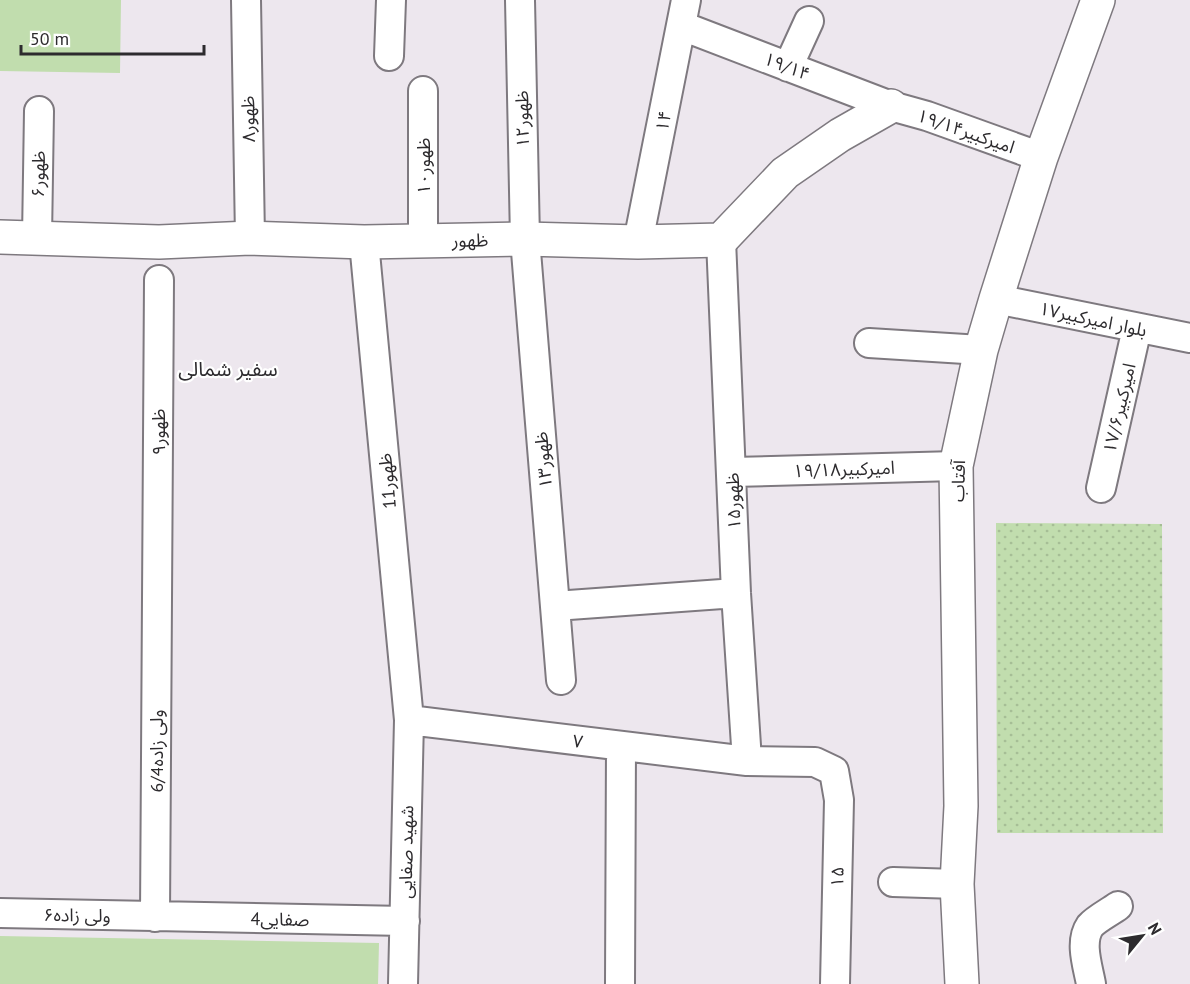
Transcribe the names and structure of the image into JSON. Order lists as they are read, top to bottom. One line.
{"streets":{"street":["۱۹/۱۴","ظهور۸","ظهور۱۲","۱۴","امیرکبیر۱۹/۱۴","ظهور۱۰","ظهور۶","ظهور","بلوار امیرکبیر۱۷","امیرکبیر۱۷/۶","ظهور۹","ظهور۱۳","امیرکبیر۱۹/۱۸","11ظهور","آفتاب","ظهور۱۵","۷","6/4ولی زاده","شهید صفایی","۱۵","ولی زاده۶","4صفایی"]},"crossings":[["۱۹/۱۴","۱۴"],["۱۹/۱۴","امیرکبیر۱۹/۱۴"],["ظهور۸","ظهور"],["ظهور۱۲","ظهور"],["ظهور۱۲","ظهور۱۳"],["۱۴","ظهور"],["امیرکبیر۱۹/۱۴","آفتاب"],["ظهور۱۰","ظهور"],["ظهور۶","ظهور"],["ظهور","ظهور۱۳"],["ظهور","11ظهور"],["ظهور","ظهور۱۵"],["بلوار امیرکبیر۱۷","امیرکبیر۱۷/۶"],["بلوار امیرکبیر۱۷","آفتاب"],["ظهور۹","6/4ولی زاده"],["امیرکبیر۱۹/۱۸","آفتاب"],["امیرکبیر۱۹/۱۸","ظهور۱۵"],["11ظهور","۷"],["11ظهور","شهید صفایی"],["ظهور۱۵","۷"],["۷","شهید صفایی"],["۷","۱۵"],["6/4ولی زاده","ولی زاده۶"],["6/4ولی زاده","4صفایی"],["شهید صفایی","4صفایی"],["ولی زاده۶","4صفایی"]],"districts":["سفیر شمالی"],"scale_bar":"50 m","north":"top right"}
